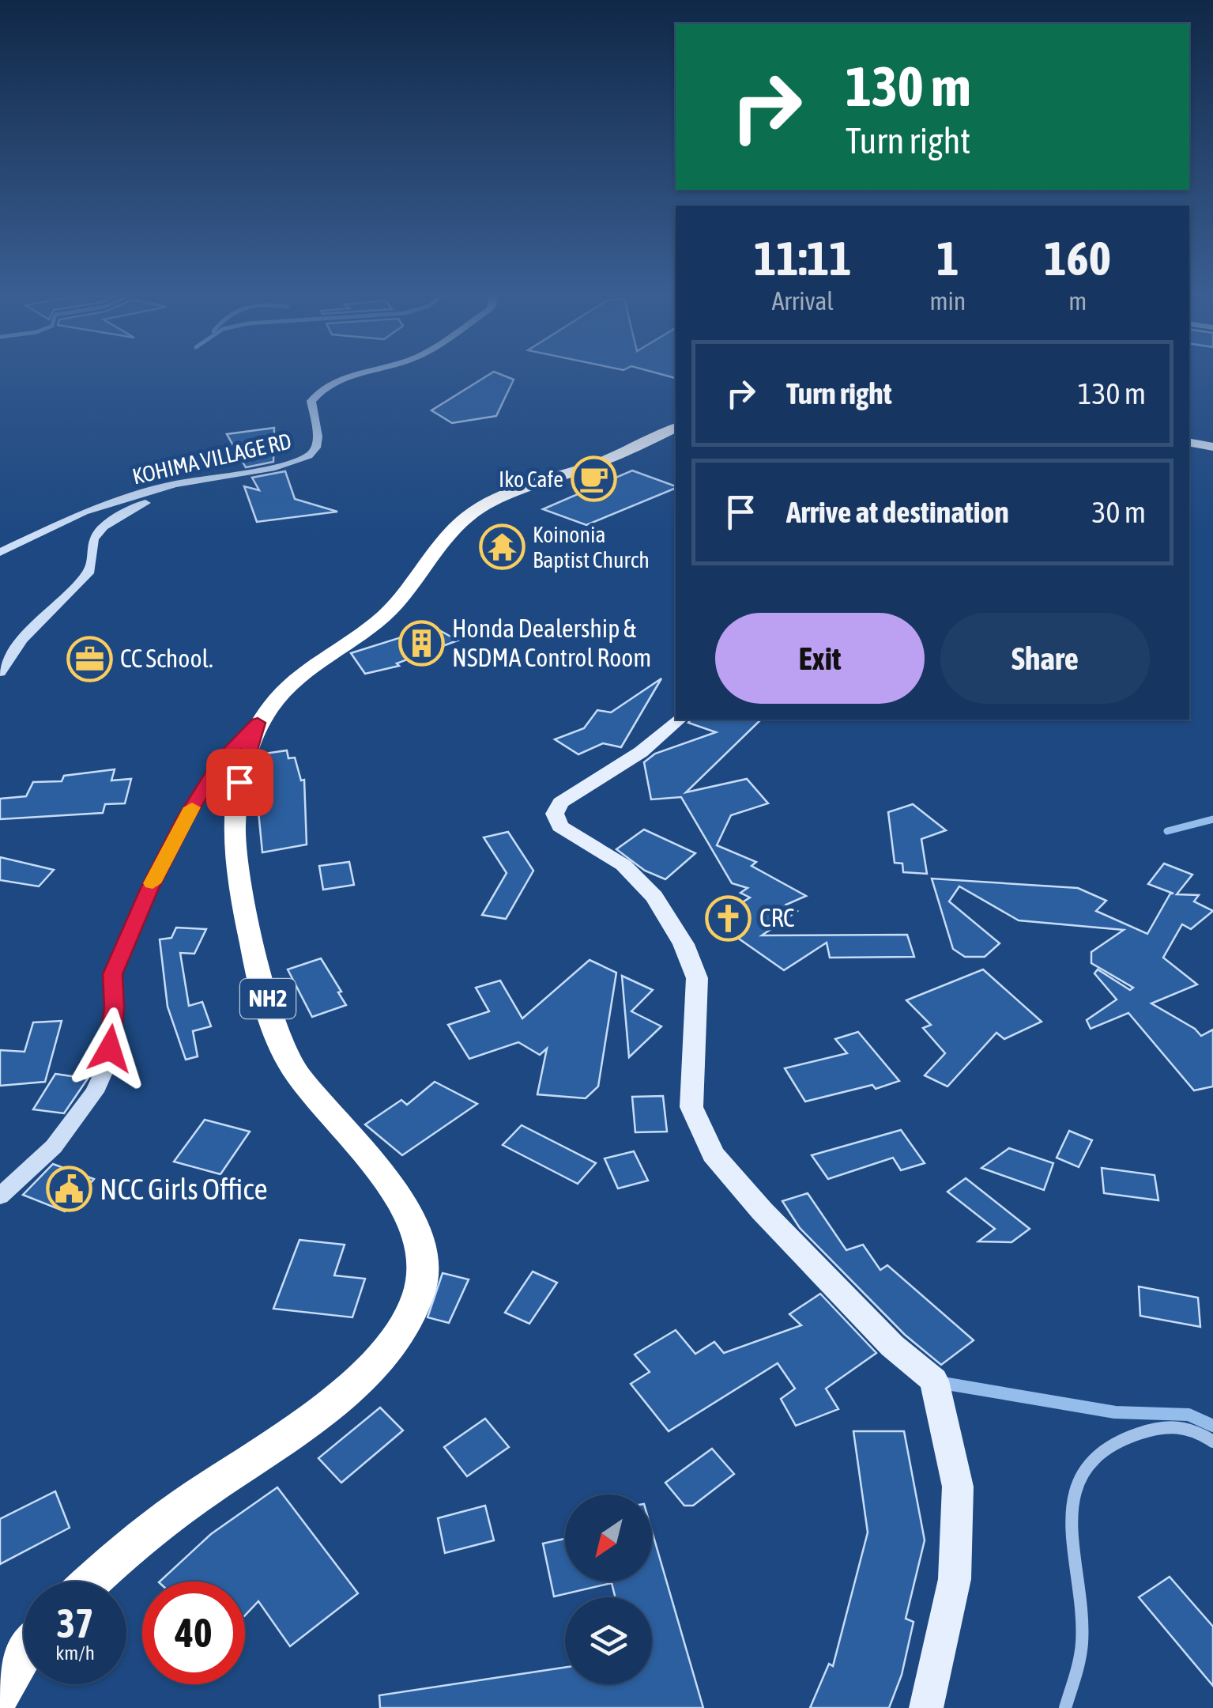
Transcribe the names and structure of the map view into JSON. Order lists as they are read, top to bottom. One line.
{"streets":{"highway":["NH2"],"main road":["KOHIMA VILLAGE RD"]},"places":{"cafe":["Iko Cafe"],"temple":["Koinonia Baptist Church"],"building":["Honda Dealership & NSDMA Control Room"],"office":["CC School."],"church":["CRC"],"public building":["NCC Girls Office"]},"north":"bottom left","page":{"turn":["130 m","Turn right"],"eta":["11:11","Arrival","1","min","160","m"],"list":[{"name":"Turn right","value":"130 m"},{"name":"Arrive at destination","value":"30 m"}],"buttons":["Exit","Share"],"speed":"37 km/h","limit":"40"}}
